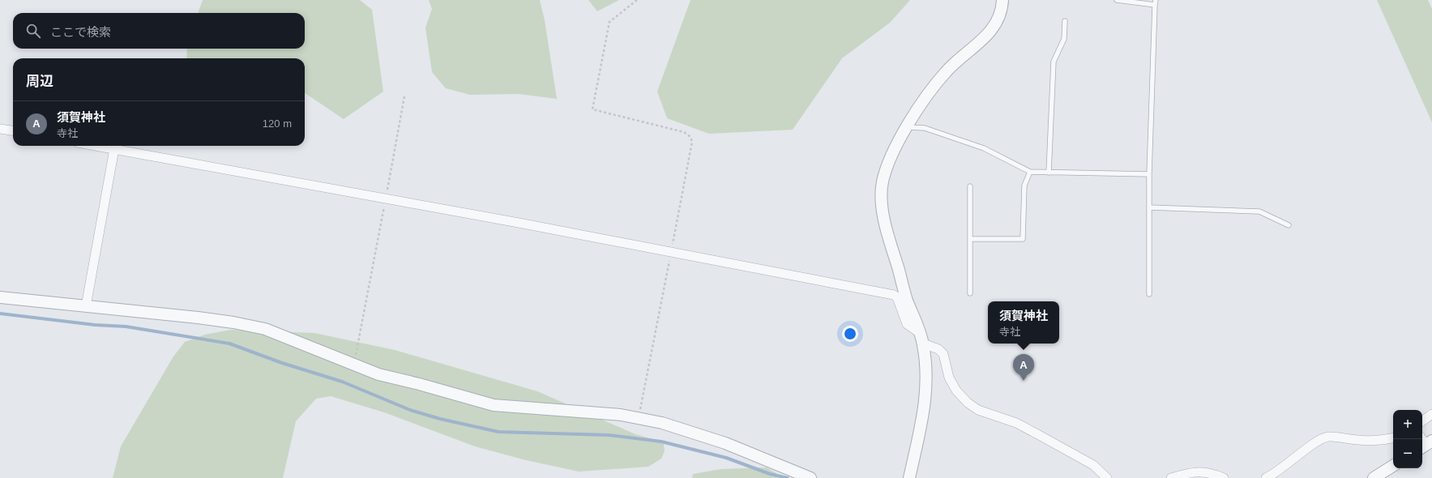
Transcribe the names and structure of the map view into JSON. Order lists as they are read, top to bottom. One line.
{"page":{"search":"ここで検索","heading":"周辺","list":[{"mark":"A","name":"須賀神社","note":"寺社","value":"120 m"}],"popup":["須賀神社","寺社"],"pins":"A","map_buttons":["+","−"]}}
